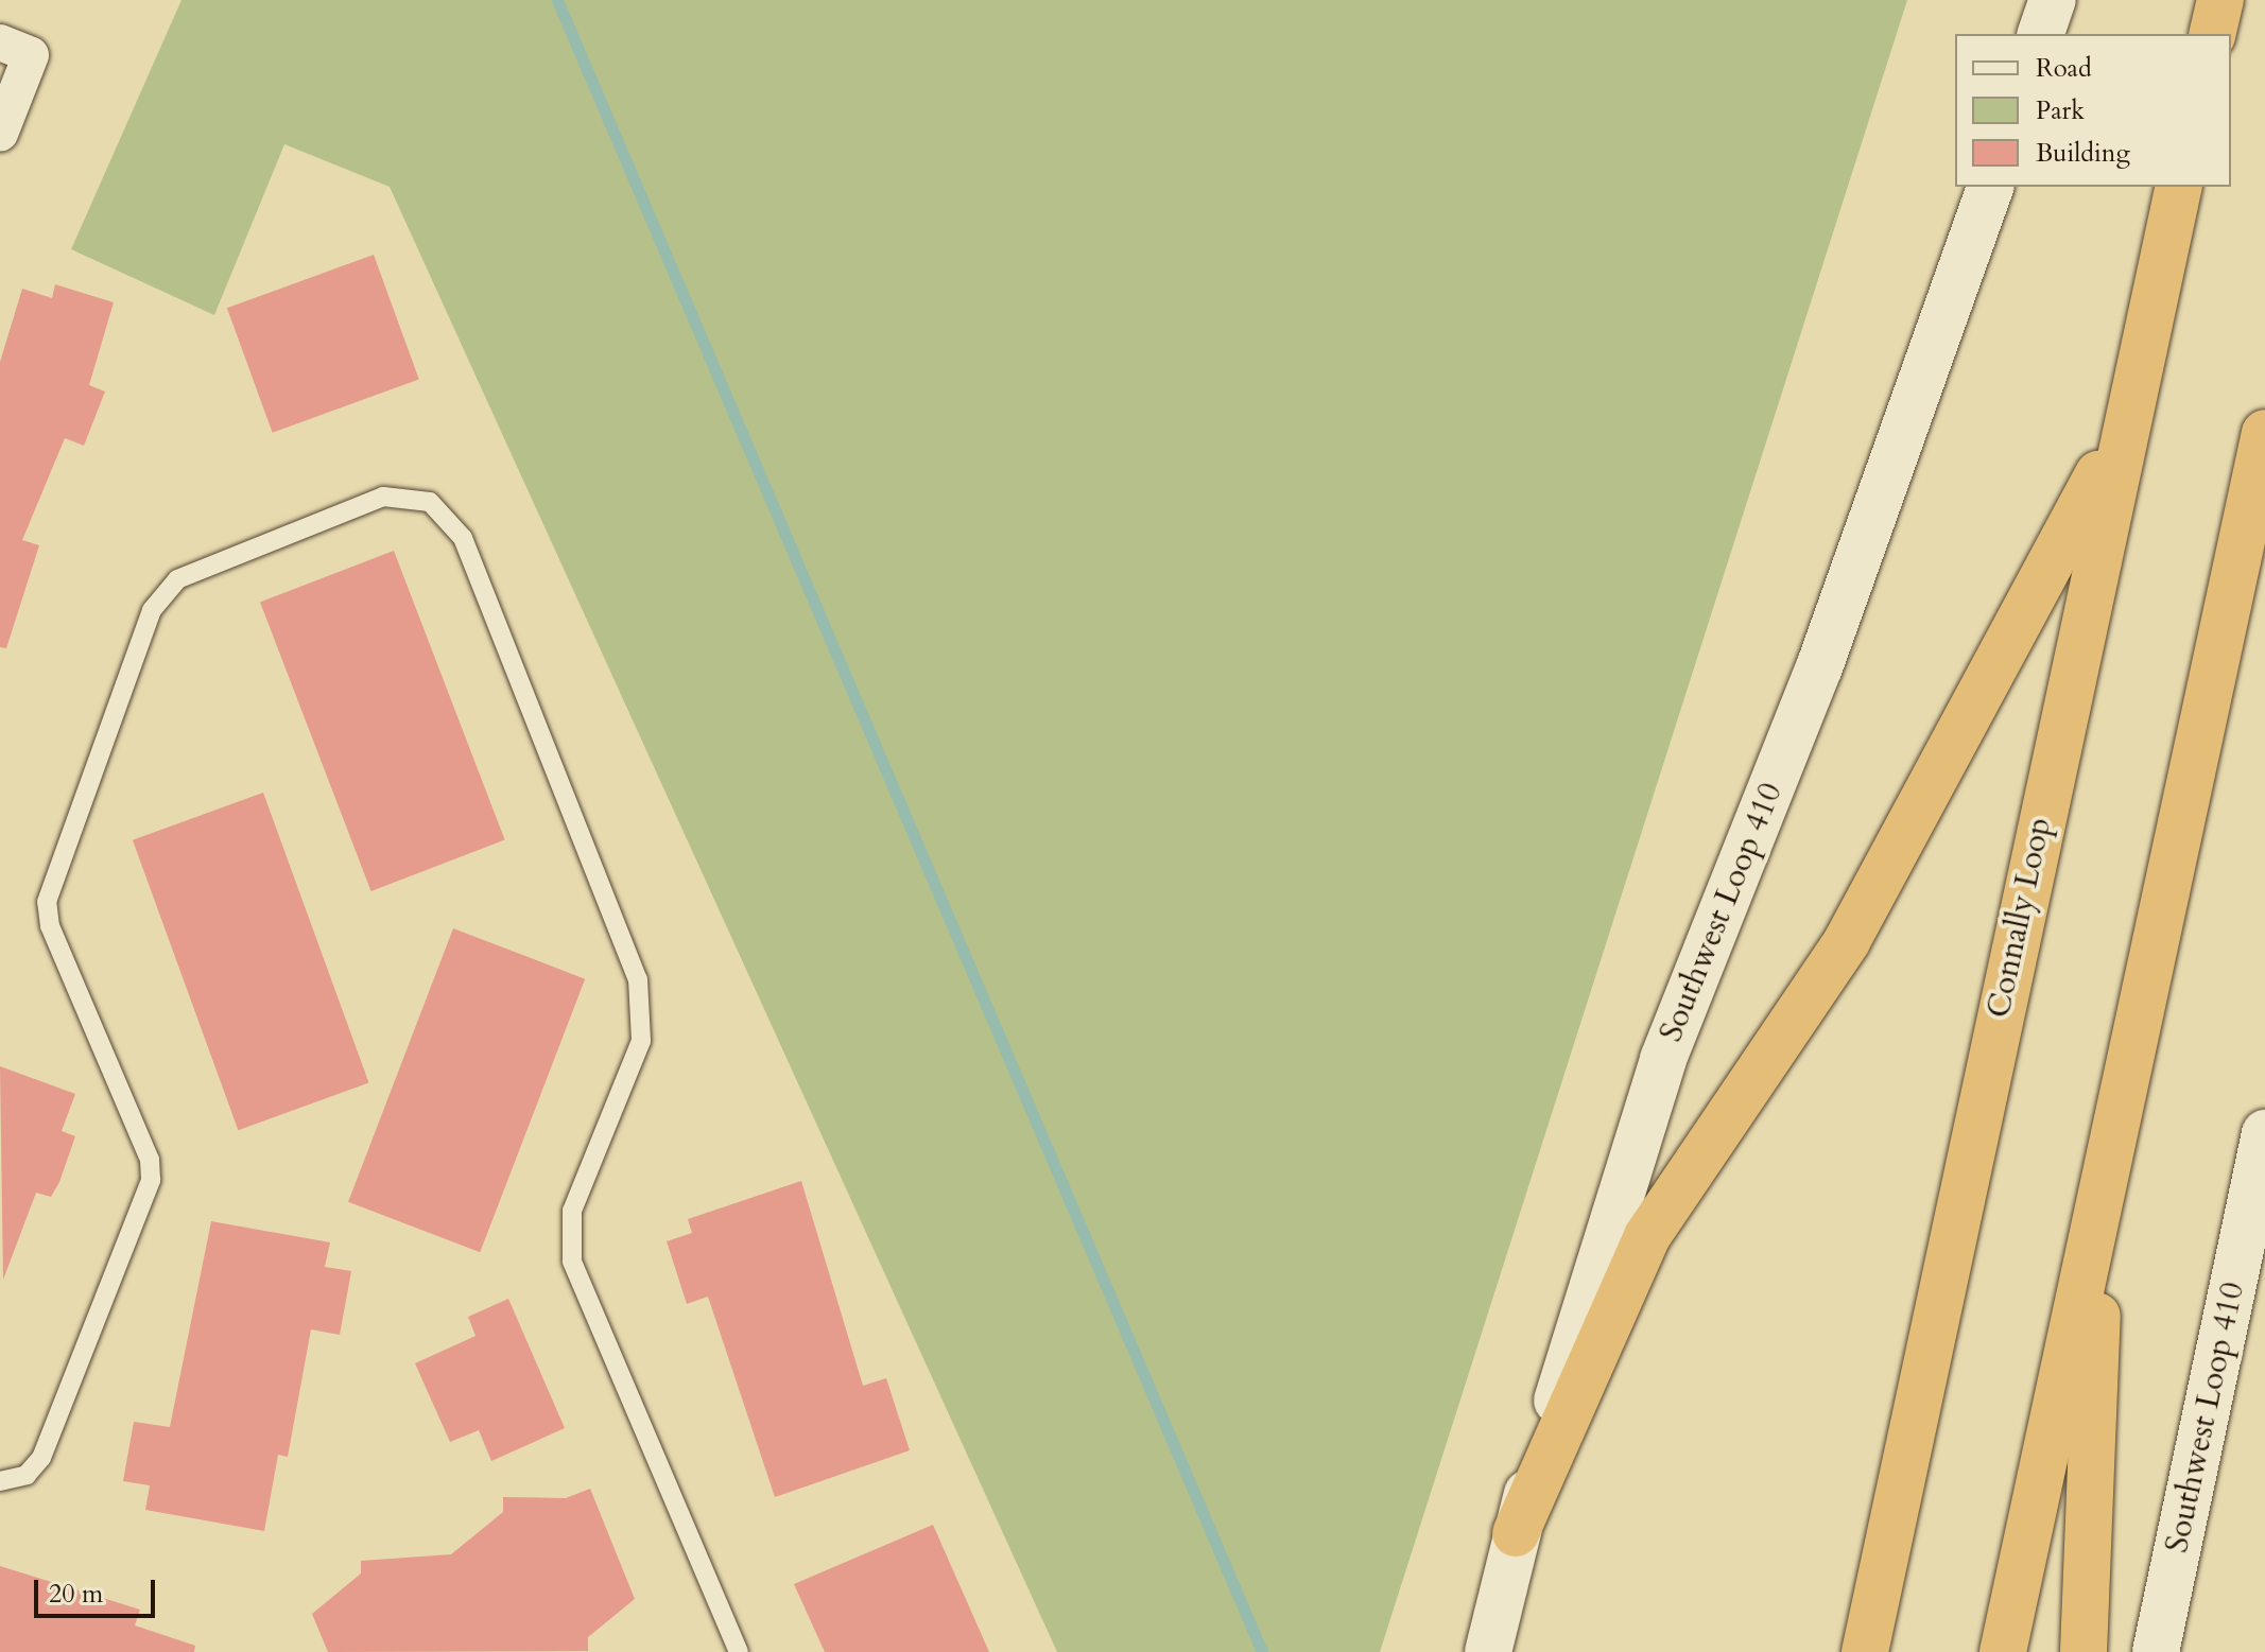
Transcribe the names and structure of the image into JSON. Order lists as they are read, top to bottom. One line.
{"streets":{"highway":["Connally Loop"],"main road":["Southwest Loop 410"]},"legend":["Road","Park","Building"],"scale_bar":"20 m"}
